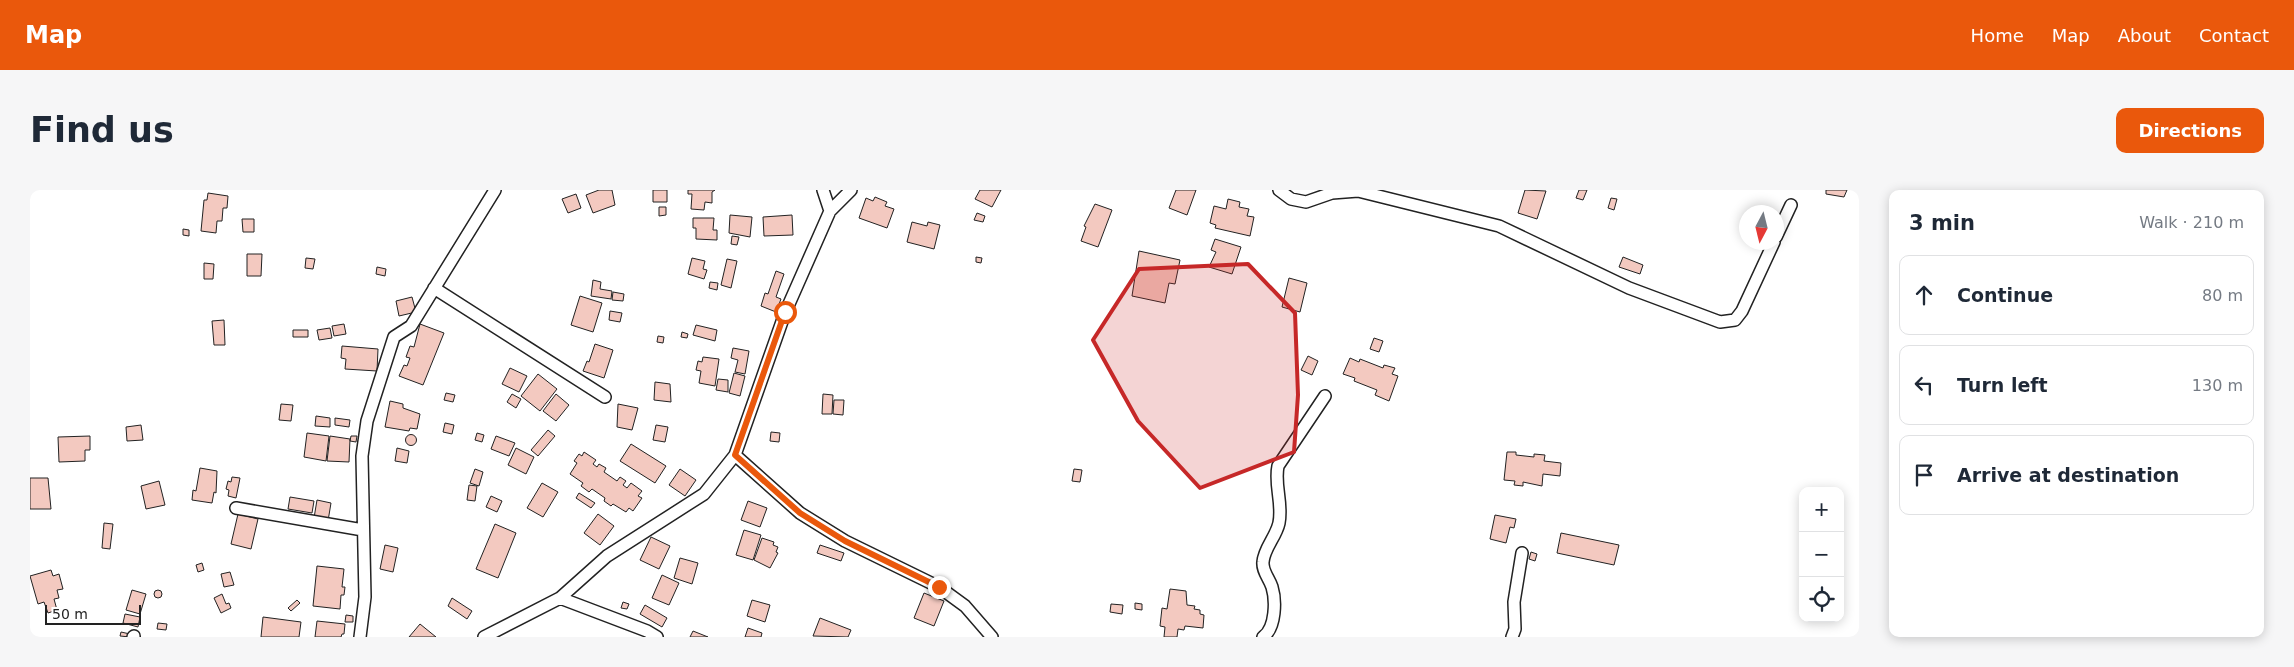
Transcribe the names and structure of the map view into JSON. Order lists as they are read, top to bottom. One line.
{"scale_bar":"50 m","north":"bottom","page":{"header":"Map","nav":["Home","Map","About","Contact"],"buttons":"Directions","title":"Find us","heading":["3 min","Walk · 210 m"],"list":[["Continue","80 m"],["Turn left","130 m"],"Arrive at destination"],"map_buttons":["+","−"],"scale":"50 m"}}
